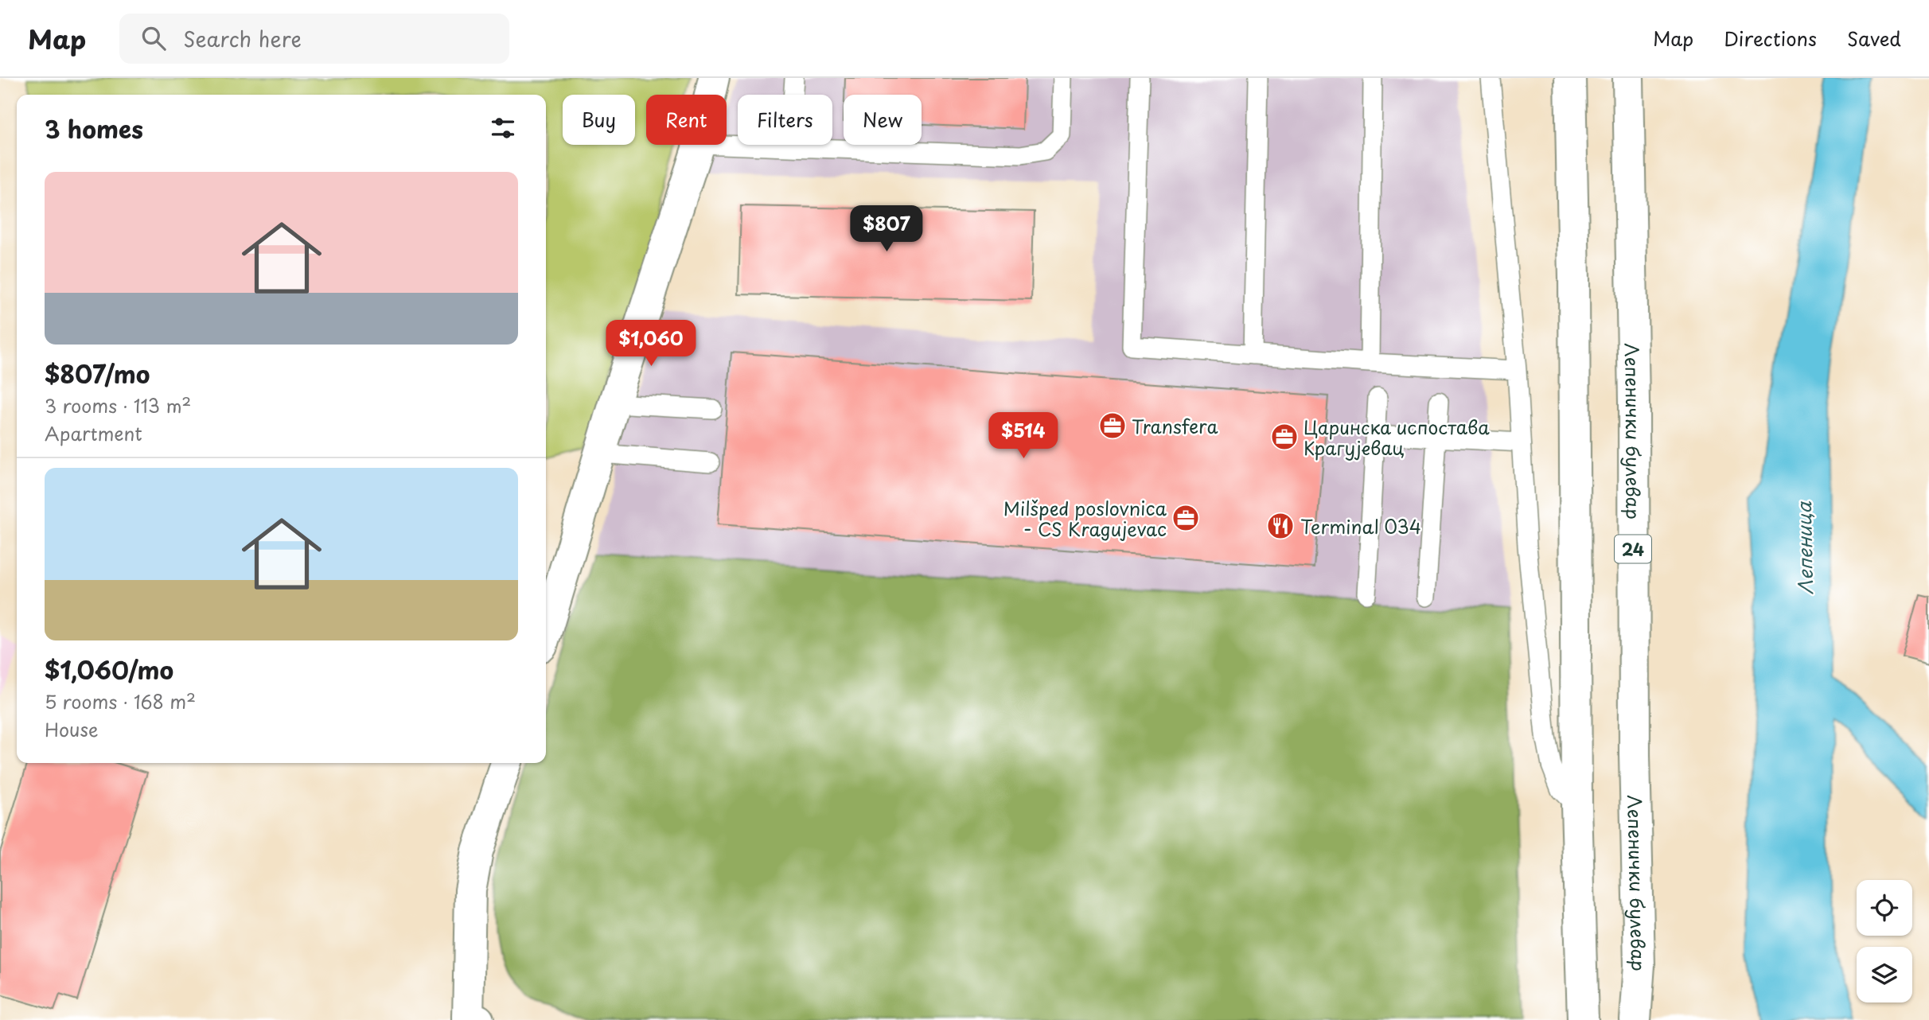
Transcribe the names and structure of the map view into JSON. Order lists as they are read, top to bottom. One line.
{"streets":{"main road":["Лепенички булевар","24"]},"water":["Лепеница"],"places":{"office":["Transfera","Царинска испостава Крагујевац","Milšped poslovnica - CS Kragujevac"],"restaurant":["Terminal 034"]},"page":{"header":"Map","search":"Search here","nav":["Map","Directions","Saved"],"chip":["Buy","Rent","Filters","New"],"heading":"3 homes","list":[{"name":"$807/mo","note":"3 rooms · 113 m² · Apartment"},{"name":"$1,060/mo","note":"5 rooms · 168 m² · House"}],"price":["$807","$1,060","$514"]}}
